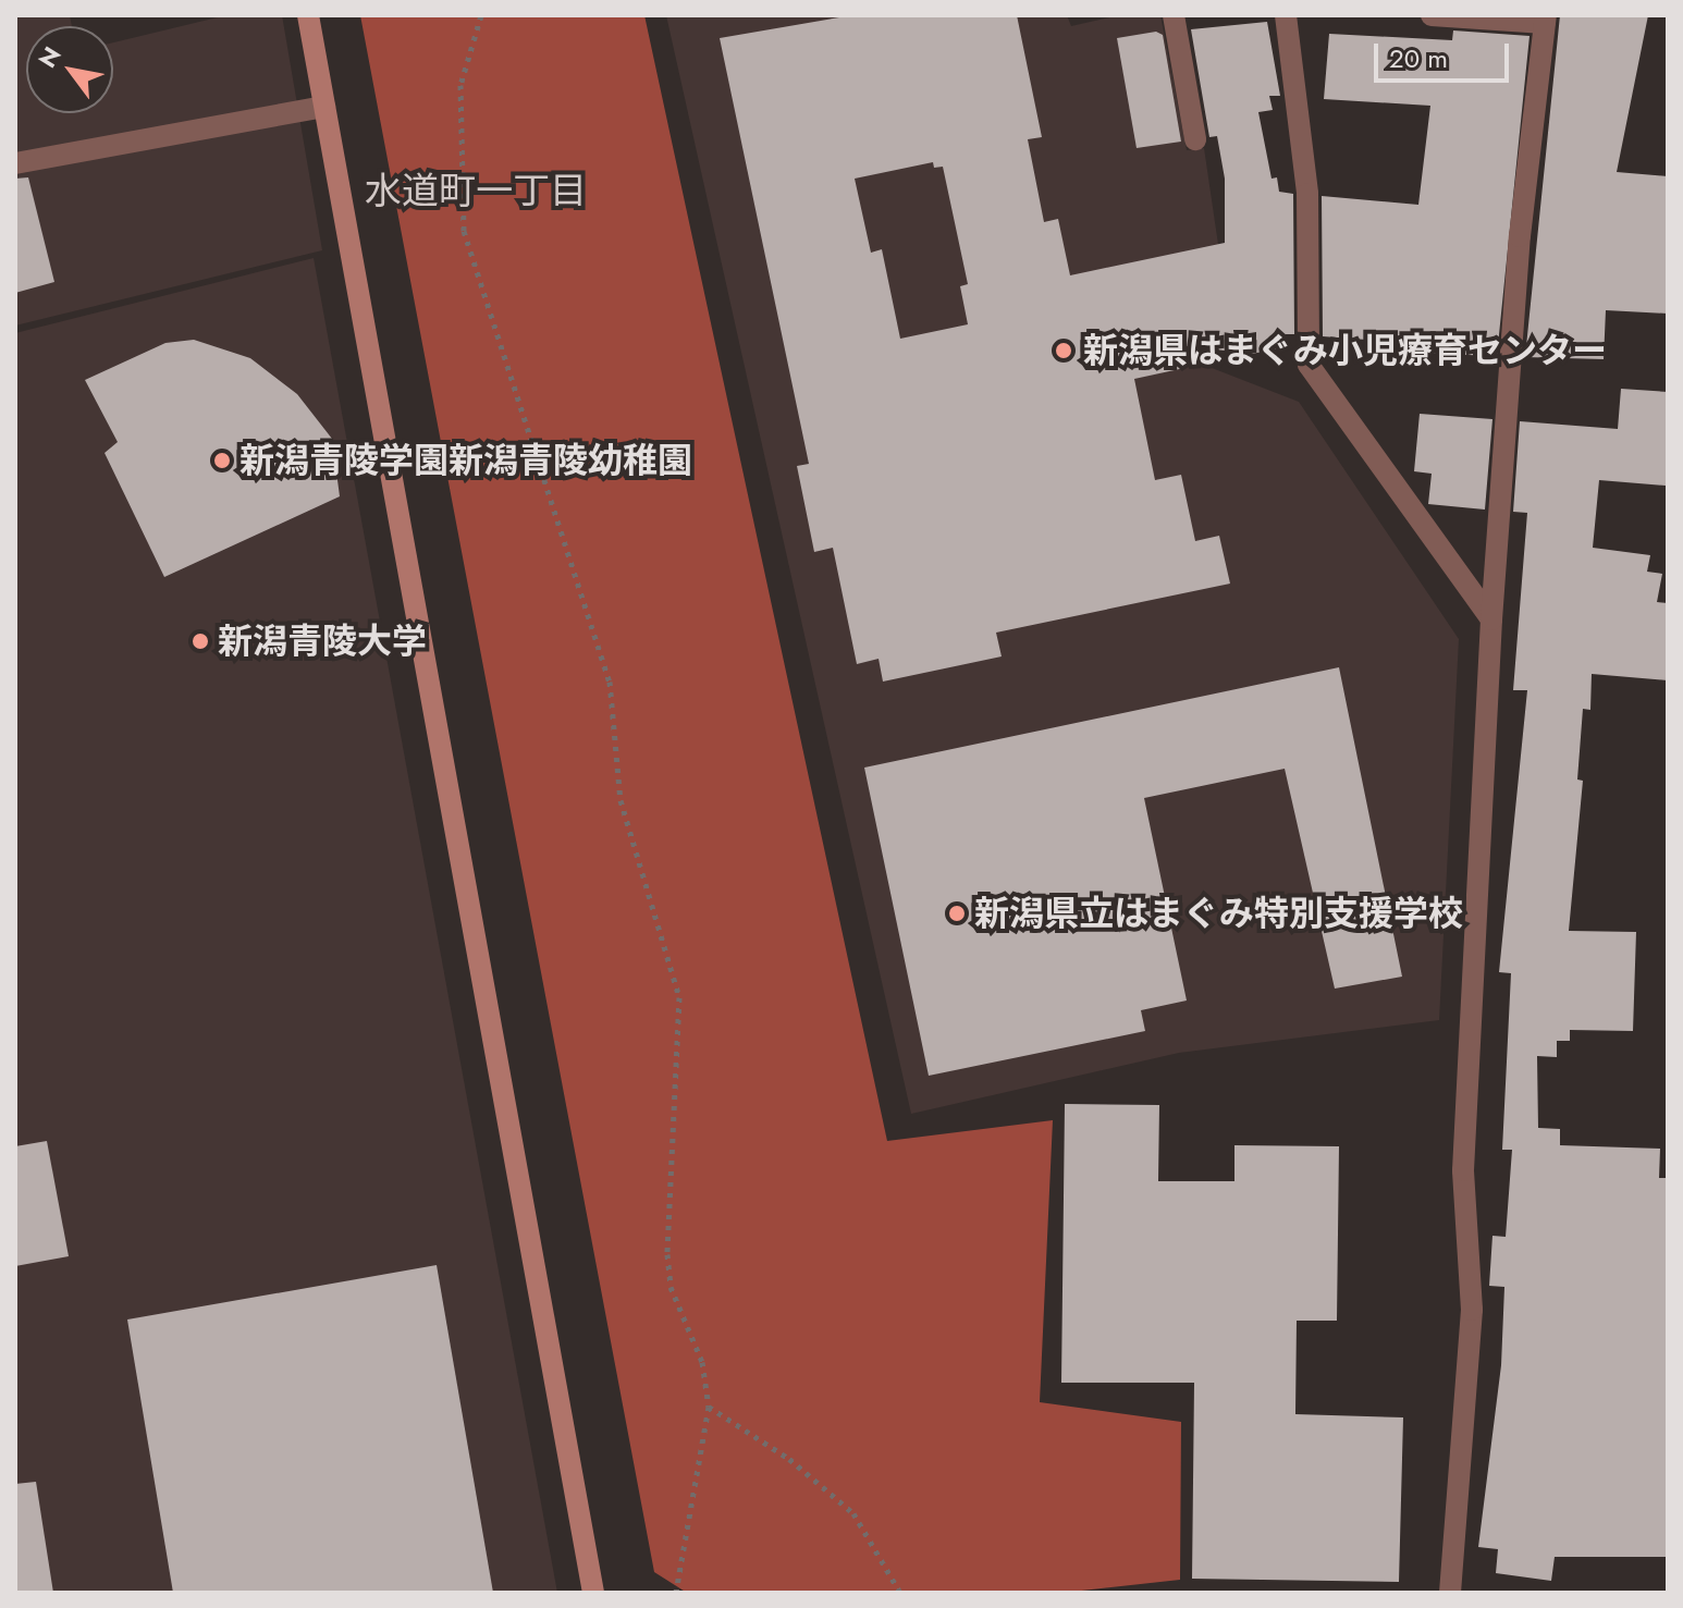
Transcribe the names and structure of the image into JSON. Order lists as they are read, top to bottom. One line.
{"districts":["水道町一丁目"],"places":["新潟県はまぐみ小児療育センター","新潟青陵学園新潟青陵幼稚園","新潟青陵大学","新潟県立はまぐみ特別支援学校"],"scale_bar":"20 m","north":"top left"}
